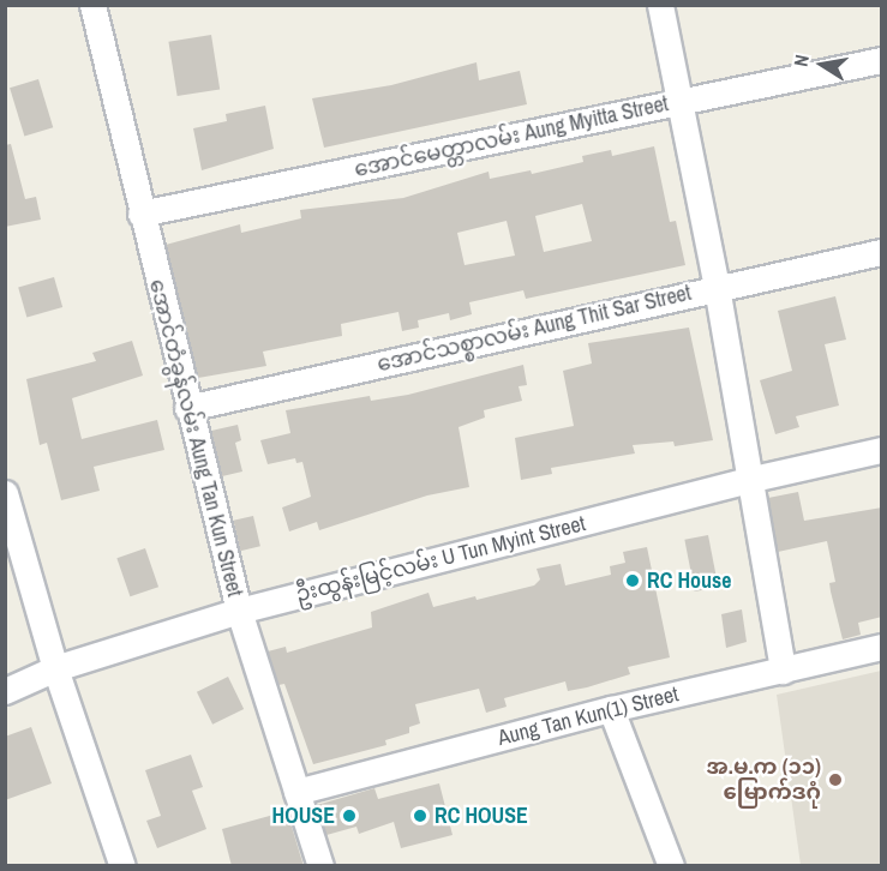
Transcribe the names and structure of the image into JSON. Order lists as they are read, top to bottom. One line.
{"streets":{"street":["အောင်မေတ္တာလမ်း Aung Myitta Street","အောင်သစ္စာလမ်း Aung Thit Sar Street","အောင်တံခွန်လမ်း Aung Tan Kun Street","ဦးထွန်းမြင့်လမ်း U Tun Myint Street","Aung Tan Kun(1) Street"]},"crossings":[["အောင်မေတ္တာလမ်း Aung Myitta Street","အောင်တံခွန်လမ်း Aung Tan Kun Street"],["အောင်သစ္စာလမ်း Aung Thit Sar Street","အောင်တံခွန်လမ်း Aung Tan Kun Street"],["အောင်တံခွန်လမ်း Aung Tan Kun Street","ဦးထွန်းမြင့်လမ်း U Tun Myint Street"],["အောင်တံခွန်လမ်း Aung Tan Kun Street","Aung Tan Kun(1) Street"]],"places":["RC House","အ.မ.က (၁၁) မြောက်ဒဂုံ","HOUSE","RC HOUSE"],"north":"left"}
